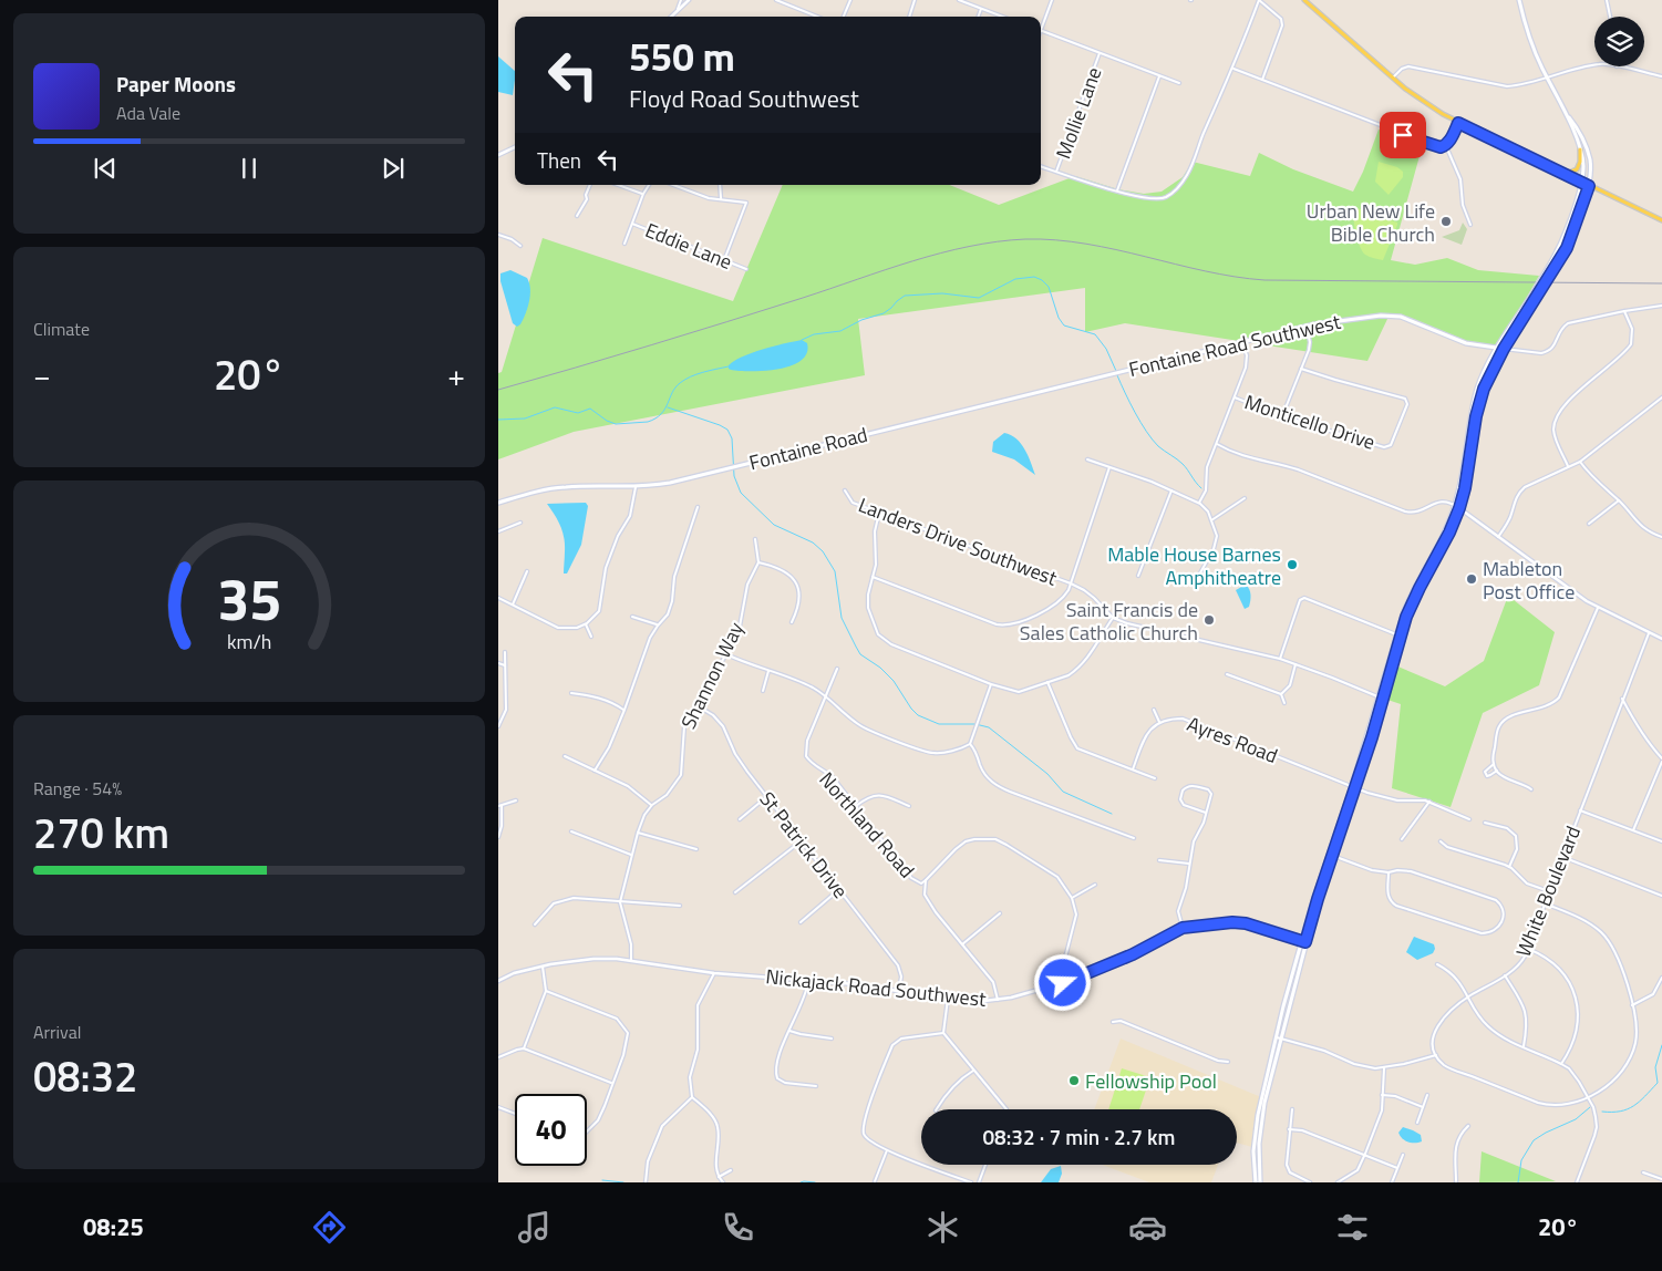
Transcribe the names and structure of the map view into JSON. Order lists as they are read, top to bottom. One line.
{"streets":{"main road":["Fontaine Road Southwest","Fontaine Road"],"street":["Mollie Lane","Eddie Lane","Monticello Drive","Landers Drive Southwest","Shannon Way","Ayres Road","Northland Road","St Patrick Drive","White Boulevard","Nickajack Road Southwest"]},"crossings":[["Fontaine Road Southwest","Fontaine Road"],["Shannon Way","St Patrick Drive"],["Shannon Way","Nickajack Road Southwest"],["St Patrick Drive","Nickajack Road Southwest"]],"places":["Urban New Life Bible Church","Mable House Barnes Amphitheatre","Mableton Post Office","Saint Francis de Sales Catholic Church","Fellowship Pool"],"page":{"turn":["550 m","Floyd Road Southwest"],"song":["Paper Moons","Ada Vale"],"then":"Then","tile":["Climate",["Range · 54%","270 km"],["Arrival","08:32"]],"heat":["−","20°","+"],"limit":"40","trip":"08:32 · 7 min · 2.7 km","tabs":["08:25","20°"],"gauge":["35","km/h"]}}
